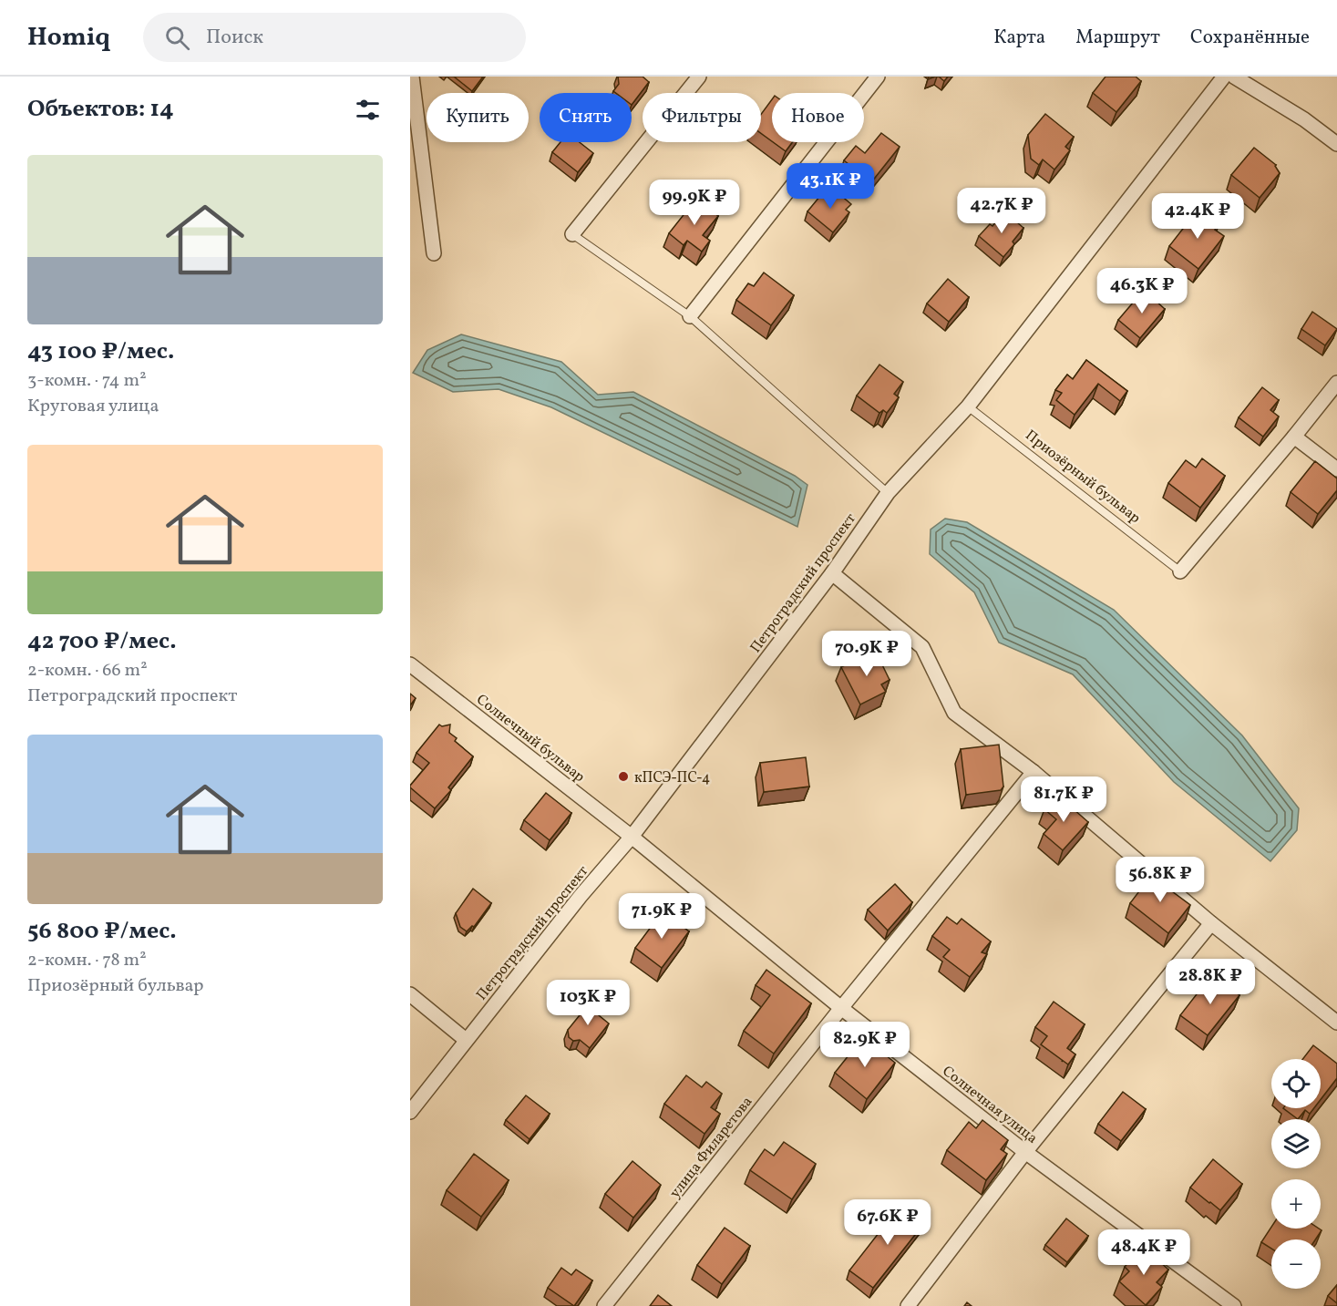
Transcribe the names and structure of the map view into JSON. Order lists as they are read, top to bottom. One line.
{"streets":{"street":["Петроградский проспект","Солнечный бульвар","Солнечная улица","улица Филаретова"],"lane":["Приозёрный бульвар"]},"crossings":[["Приозёрный бульвар","Петроградский проспект"],["Петроградский проспект","Солнечный бульвар"],["Петроградский проспект","Солнечная улица"],["Солнечный бульвар","Солнечная улица"],["Солнечная улица","улица Филаретова"]],"places":["кПСЭ-ПС-4"],"page":{"header":"Homiq","search":"Поиск","nav":["Карта","Маршрут","Сохранённые"],"heading":"Объектов: 14","chip":["Купить","Снять","Фильтры","Новое"],"list":[{"name":"43 100 ₽/мес.","note":"3-комн. · 74 m² · Круговая улица"},{"name":"42 700 ₽/мес.","note":"2-комн. · 66 m² · Петроградский проспект"},{"name":"56 800 ₽/мес.","note":"2-комн. · 78 m² · Приозёрный бульвар"}],"price":["43.1K ₽","99.9K ₽","42.7K ₽","42.4K ₽","46.3K ₽","70.9K ₽","81.7K ₽","56.8K ₽","71.9K ₽","28.8K ₽","103K ₽","82.9K ₽","67.6K ₽","48.4K ₽"],"map_buttons":["+","−"]}}
